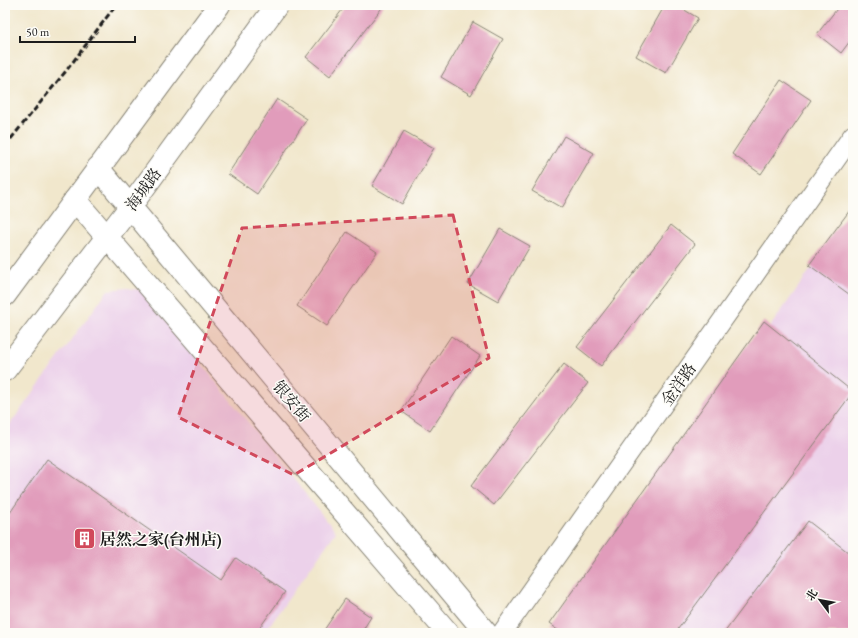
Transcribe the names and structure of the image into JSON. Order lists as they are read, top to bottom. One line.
{"streets":{"main road":["海城路","银安街"],"street":["金洋路"]},"crossings":[["海城路","银安街"]],"places":{"building":["居然之家(台州店)"]},"scale_bar":"50 m","north":"top left"}
